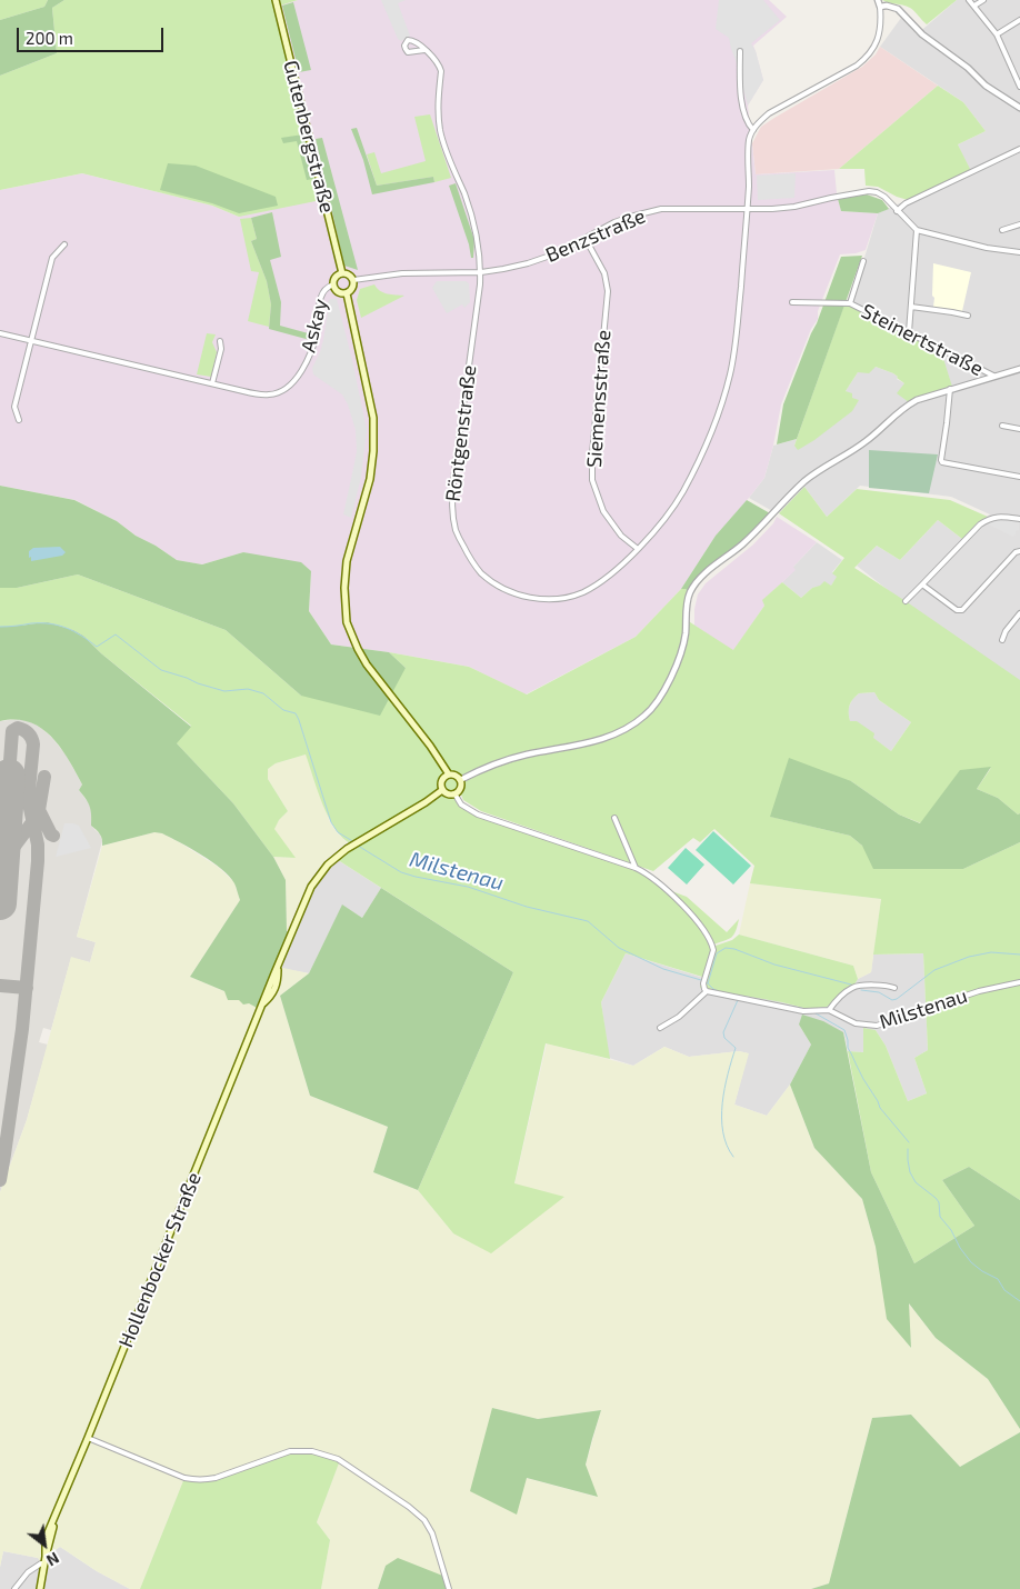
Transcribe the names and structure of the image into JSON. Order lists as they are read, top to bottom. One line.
{"streets":{"main road":["Gutenbergstraße","Hollenbocker Straße"],"street":["Benzstraße","Askay","Steinertstraße","Siemensstraße","Röntgenstraße","Milstenau"]},"crossings":[["Gutenbergstraße","Benzstraße"],["Gutenbergstraße","Askay"],["Benzstraße","Askay"],["Benzstraße","Siemensstraße"],["Benzstraße","Röntgenstraße"],["Siemensstraße","Röntgenstraße"]],"water":["Milstenau"],"scale_bar":"200 m","north":"bottom right"}
